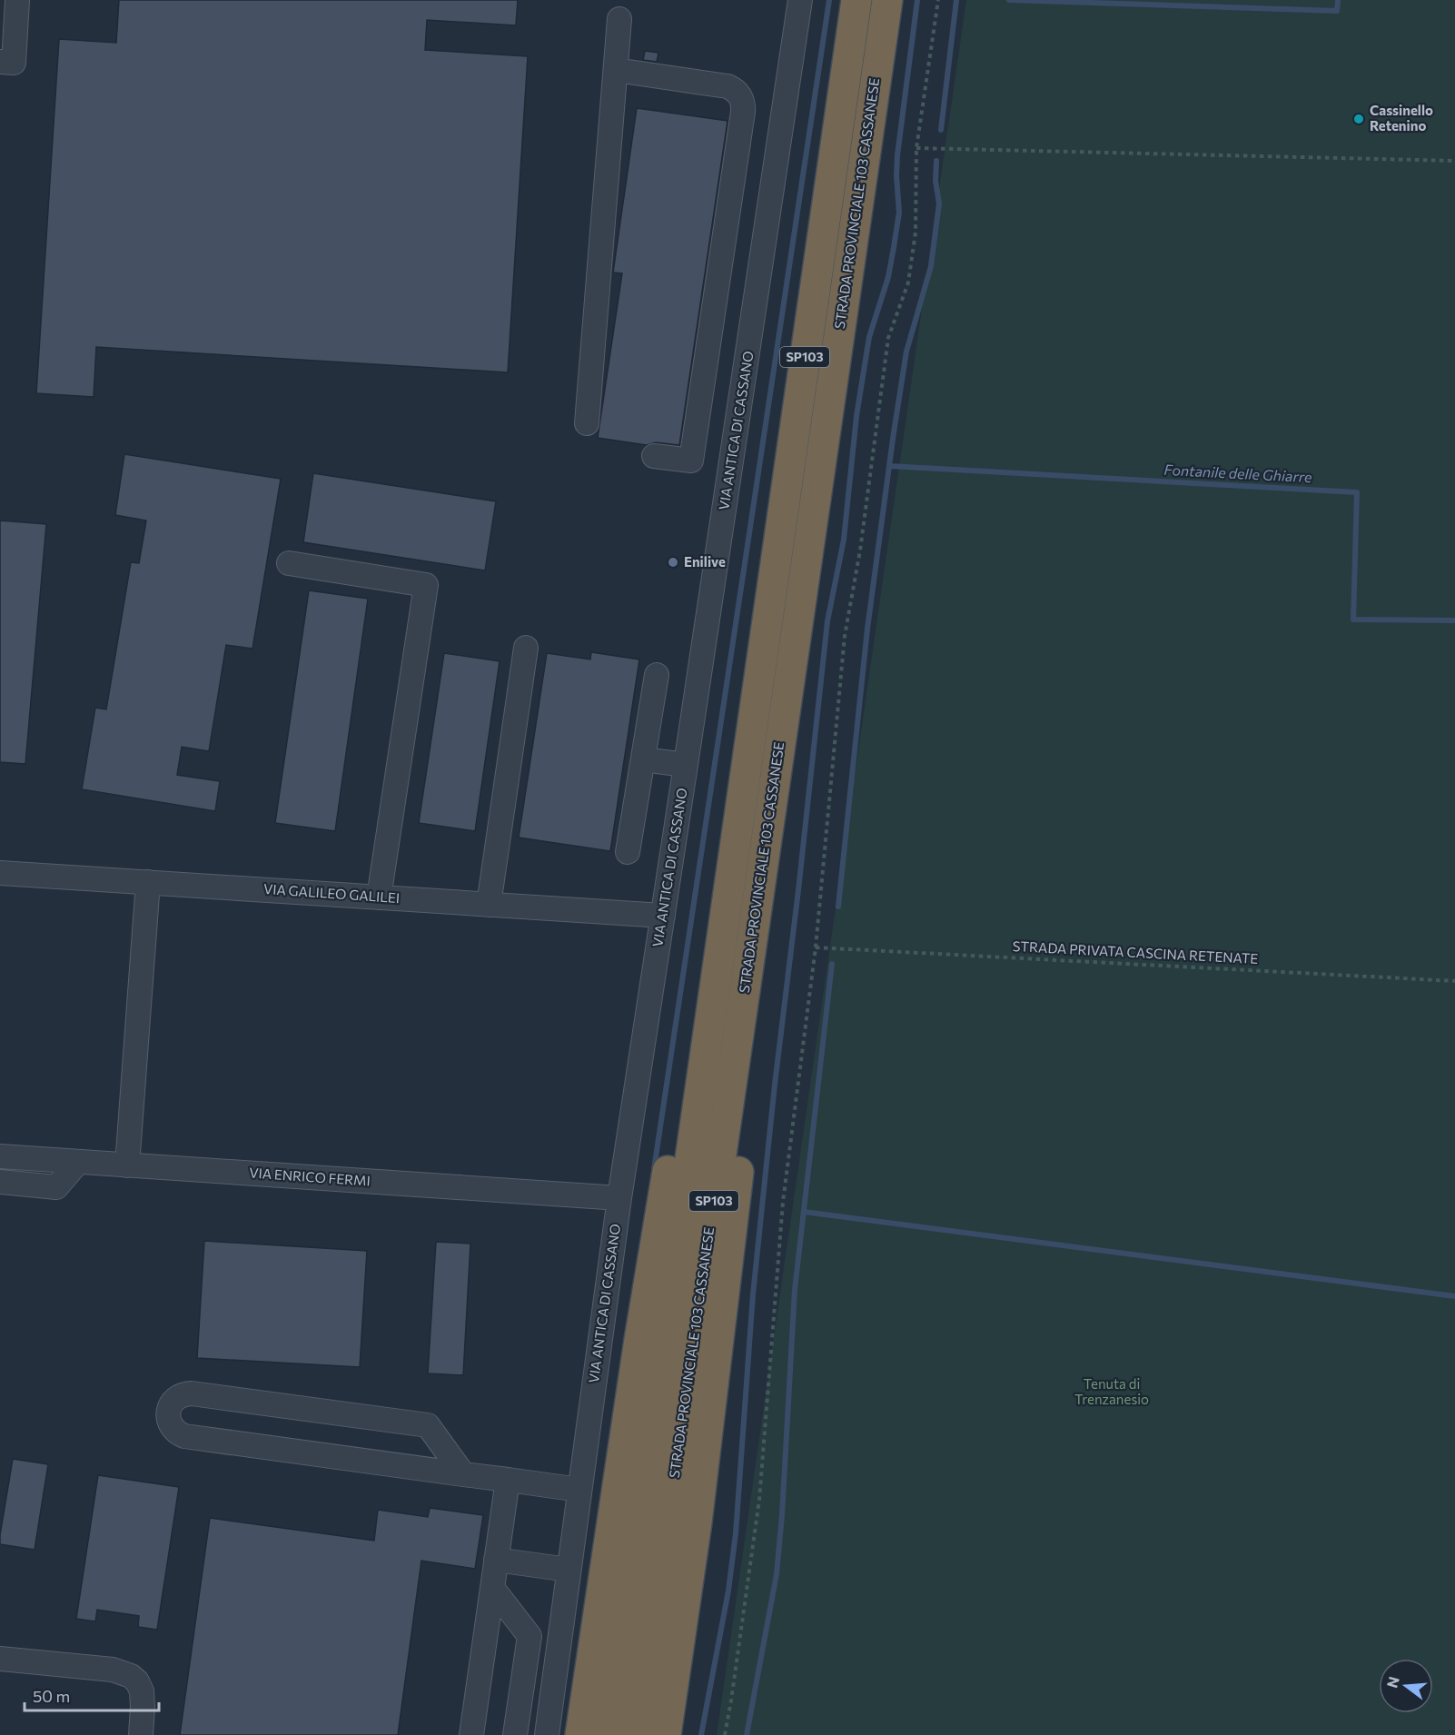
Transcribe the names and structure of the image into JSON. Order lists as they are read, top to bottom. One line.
{"streets":{"highway":["STRADA PROVINCIALE 103 CASSANESE","SP103"],"street":["VIA ANTICA DI CASSANO","VIA GALILEO GALILEI","VIA ENRICO FERMI"],"path":["STRADA PRIVATA CASCINA RETENATE"]},"crossings":[["STRADA PROVINCIALE 103 CASSANESE","SP103"],["VIA ANTICA DI CASSANO","VIA GALILEO GALILEI"],["VIA ANTICA DI CASSANO","VIA ENRICO FERMI"]],"water":["Fontanile delle Ghiarre"],"parks":["Tenuta di Trenzanesio"],"places":["Cassinello Retenino","Enilive"],"scale_bar":"50 m","north":"left"}
